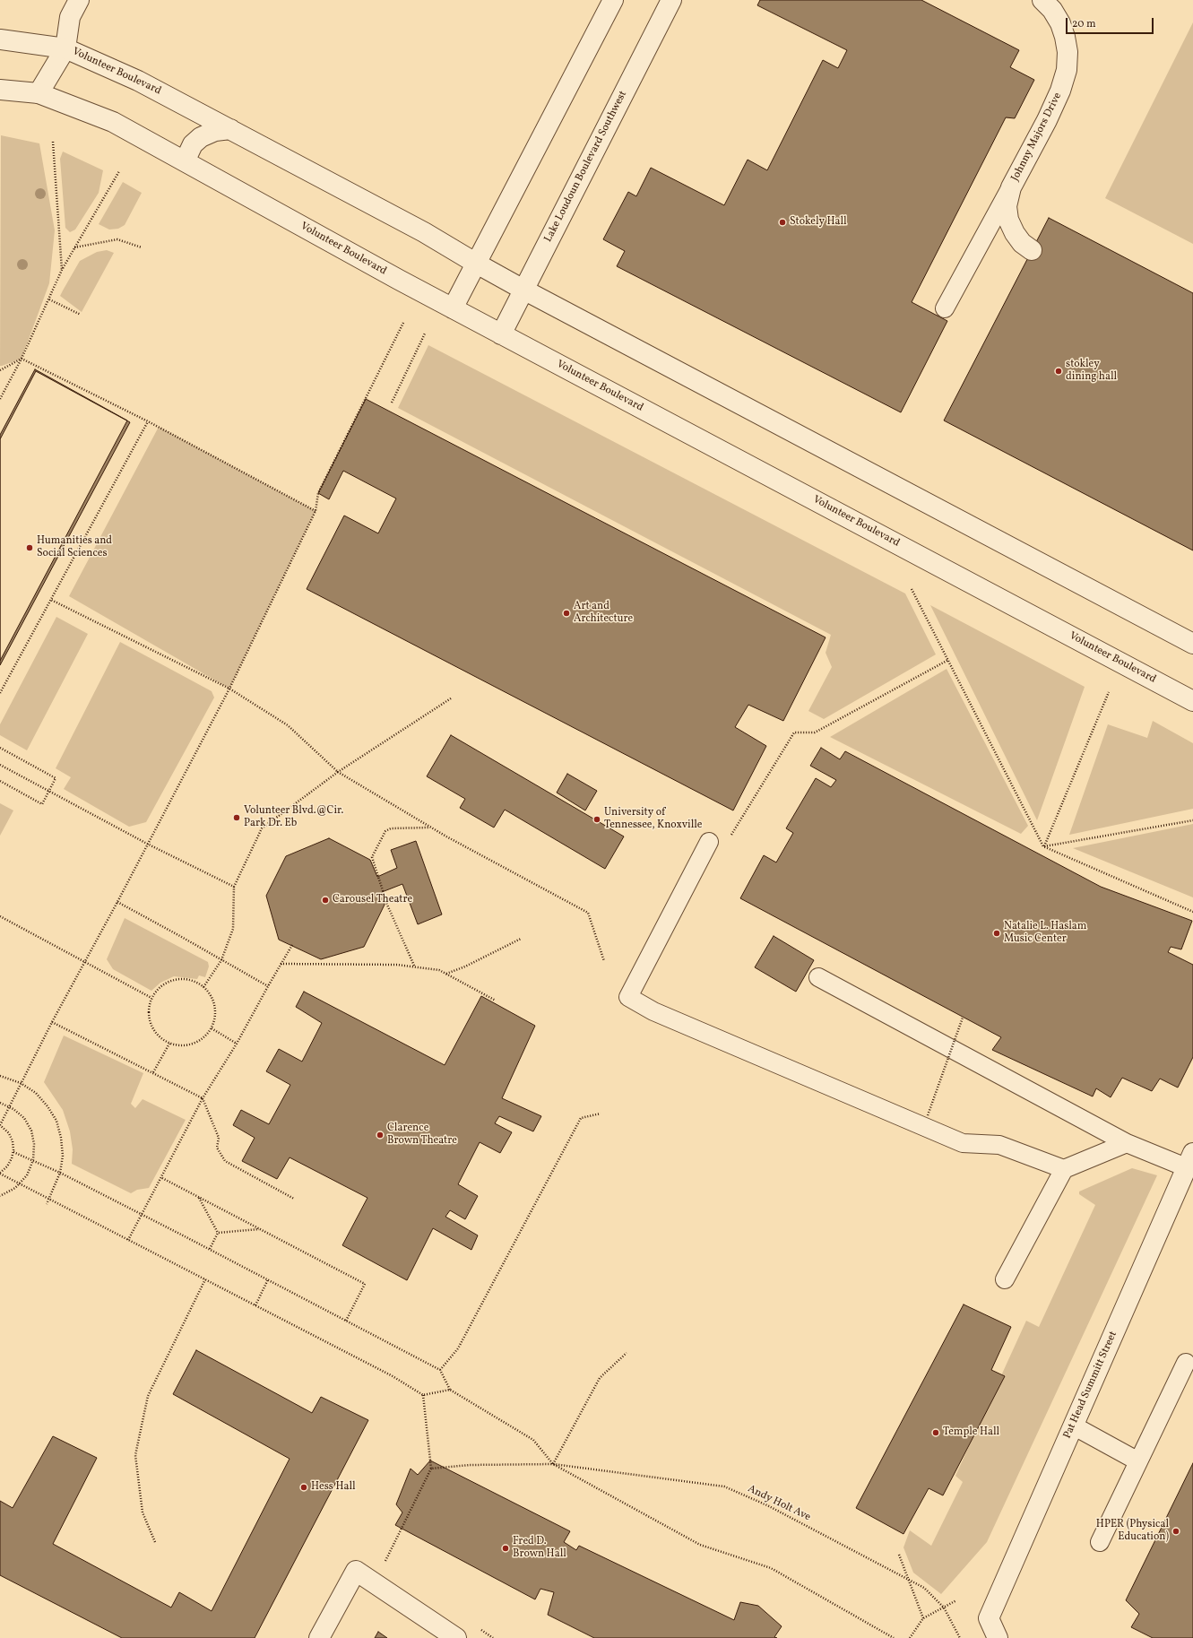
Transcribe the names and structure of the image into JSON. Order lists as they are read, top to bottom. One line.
{"streets":{"street":["Volunteer Boulevard","Johnny Majors Drive","Lake Loudoun Boulevard Southwest","Pat Head Summitt Street"],"path":["Andy Holt Ave"]},"crossings":[["Volunteer Boulevard","Lake Loudoun Boulevard Southwest"]],"places":["Stokely Hall","stokley dining hall","Humanities and Social Sciences","Art and Architecture","Volunteer Blvd.@Cir. Park Dr. Eb","University of Tennessee, Knoxville","Carousel Theatre","Natalie L. Haslam Music Center","Clarence Brown Theatre","Temple Hall","Hess Hall","HPER (Physical Education)","Fred D. Brown Hall"],"scale_bar":"20 m"}
